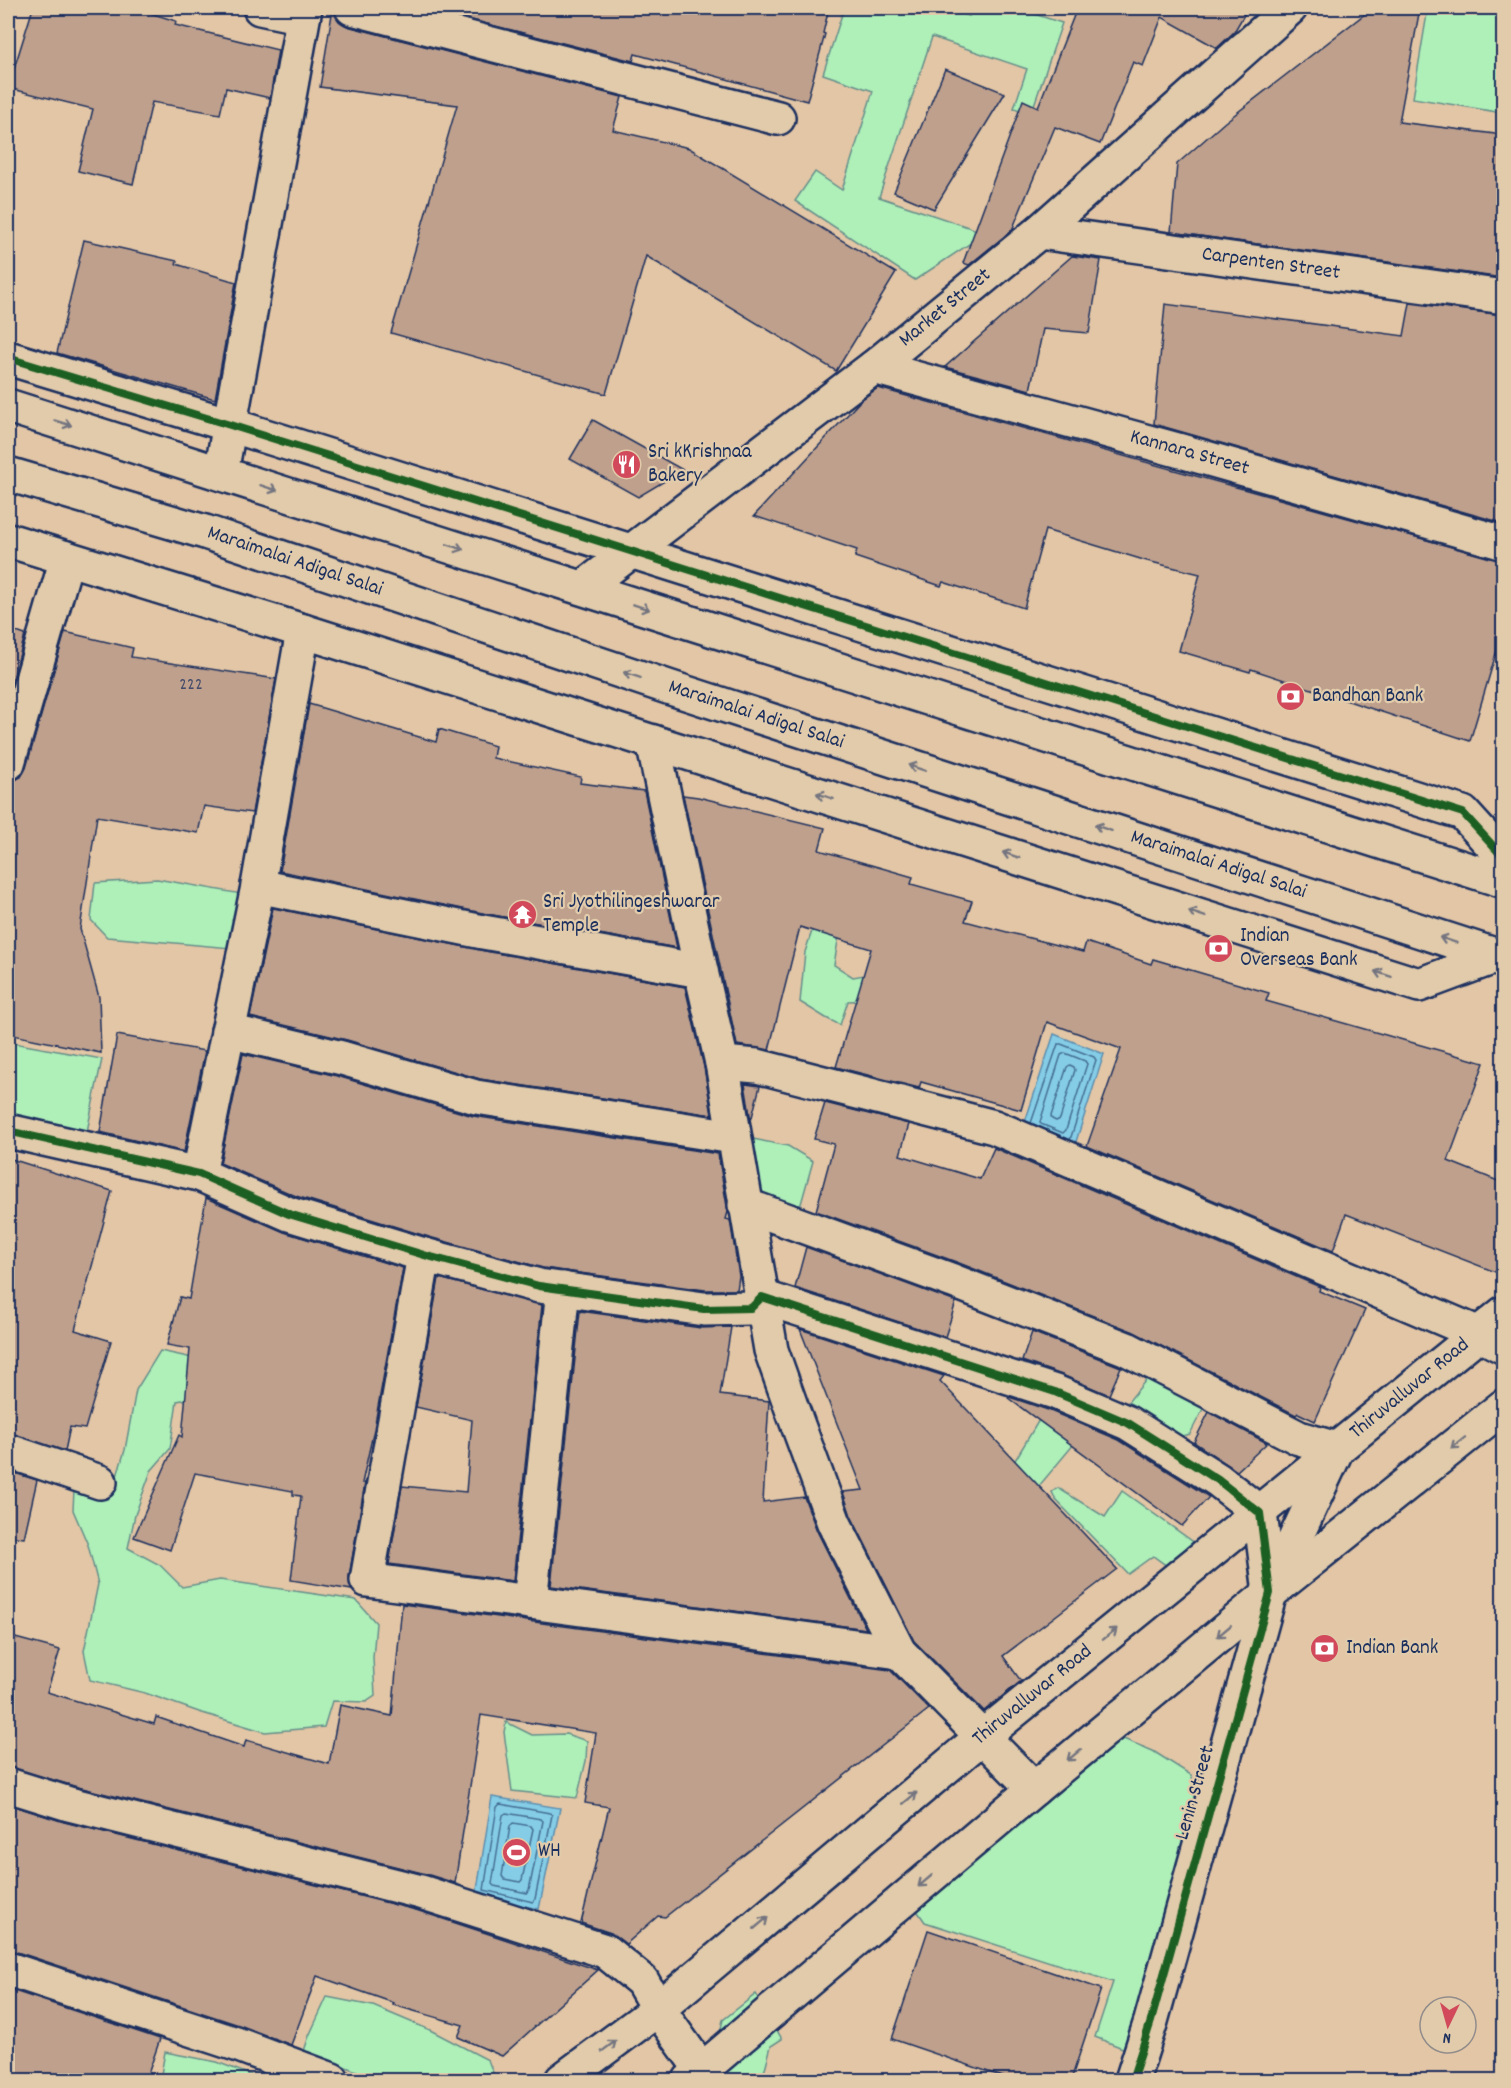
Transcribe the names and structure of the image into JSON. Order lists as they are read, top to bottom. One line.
{"streets":{"street":["Carpenten Street","Market Street","Kannara Street","Maraimalai Adigal Salai","Thiruvalluvar Road","Lenin Street"]},"crossings":[["Carpenten Street","Market Street"],["Market Street","Kannara Street"],["Thiruvalluvar Road","Lenin Street"]],"places":{"restaurant":["Sri kKrishnaa Bakery"],"bank":["Bandhan Bank","Indian Overseas Bank","Indian Bank"],"temple":["Sri Jyothilingeshwarar Temple"],"sports":["WH"]},"house_numbers":["222"],"north":"bottom"}
